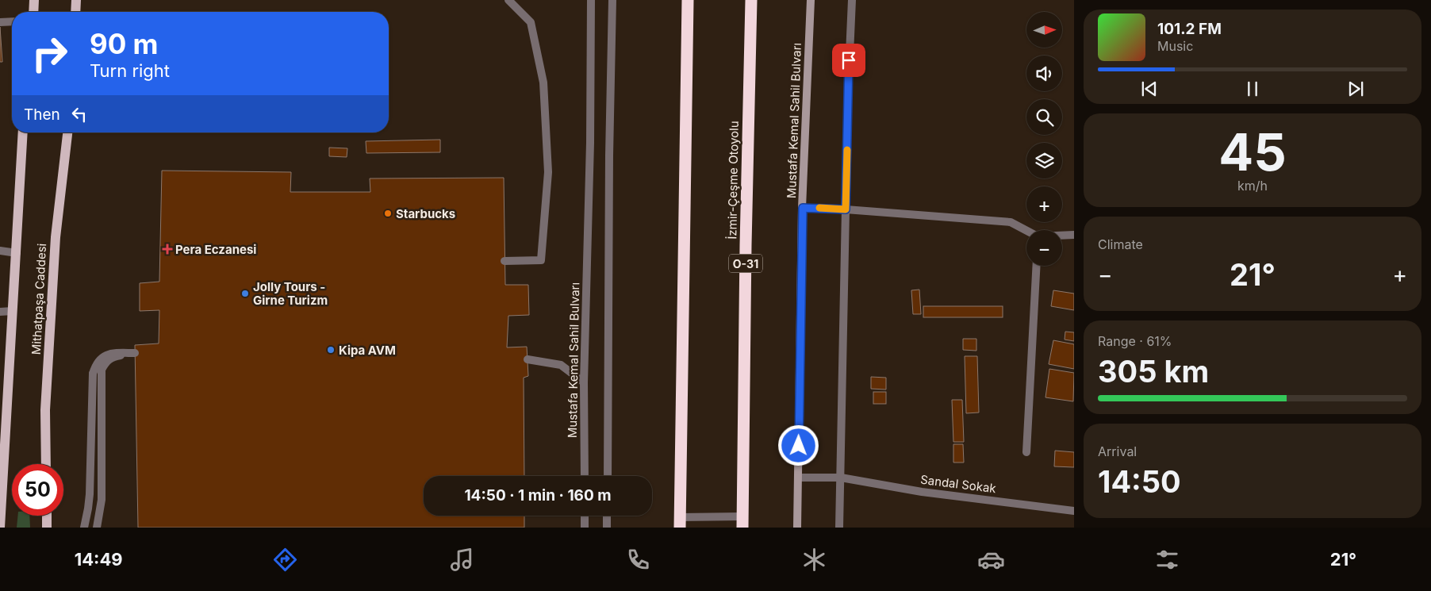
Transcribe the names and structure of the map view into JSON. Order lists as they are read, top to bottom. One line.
{"streets":{"highway":["İzmir-Çeşme Otoyolu","O-31"],"main road":["Mustafa Kemal Sahil Bulvarı","Mithatpaşa Caddesi"],"street":["Sandal Sokak"]},"crossings":[["Mustafa Kemal Sahil Bulvarı","Sandal Sokak"]],"places":{"other":["Starbucks","Jolly Tours - Girne Turizm","Kipa AVM"],"health":["Pera Eczanesi"]},"north":"right","page":{"map_buttons":["+","−"],"turn":["90 m","Turn right"],"song":["101.2 FM","Music"],"then":"Then","tile":[["45","km/h"],"Climate",["Range · 61%","305 km"],["Arrival","14:50"]],"heat":["−","21°","+"],"limit":"50","trip":"14:50 · 1 min · 160 m","tabs":["14:49","21°"]}}
